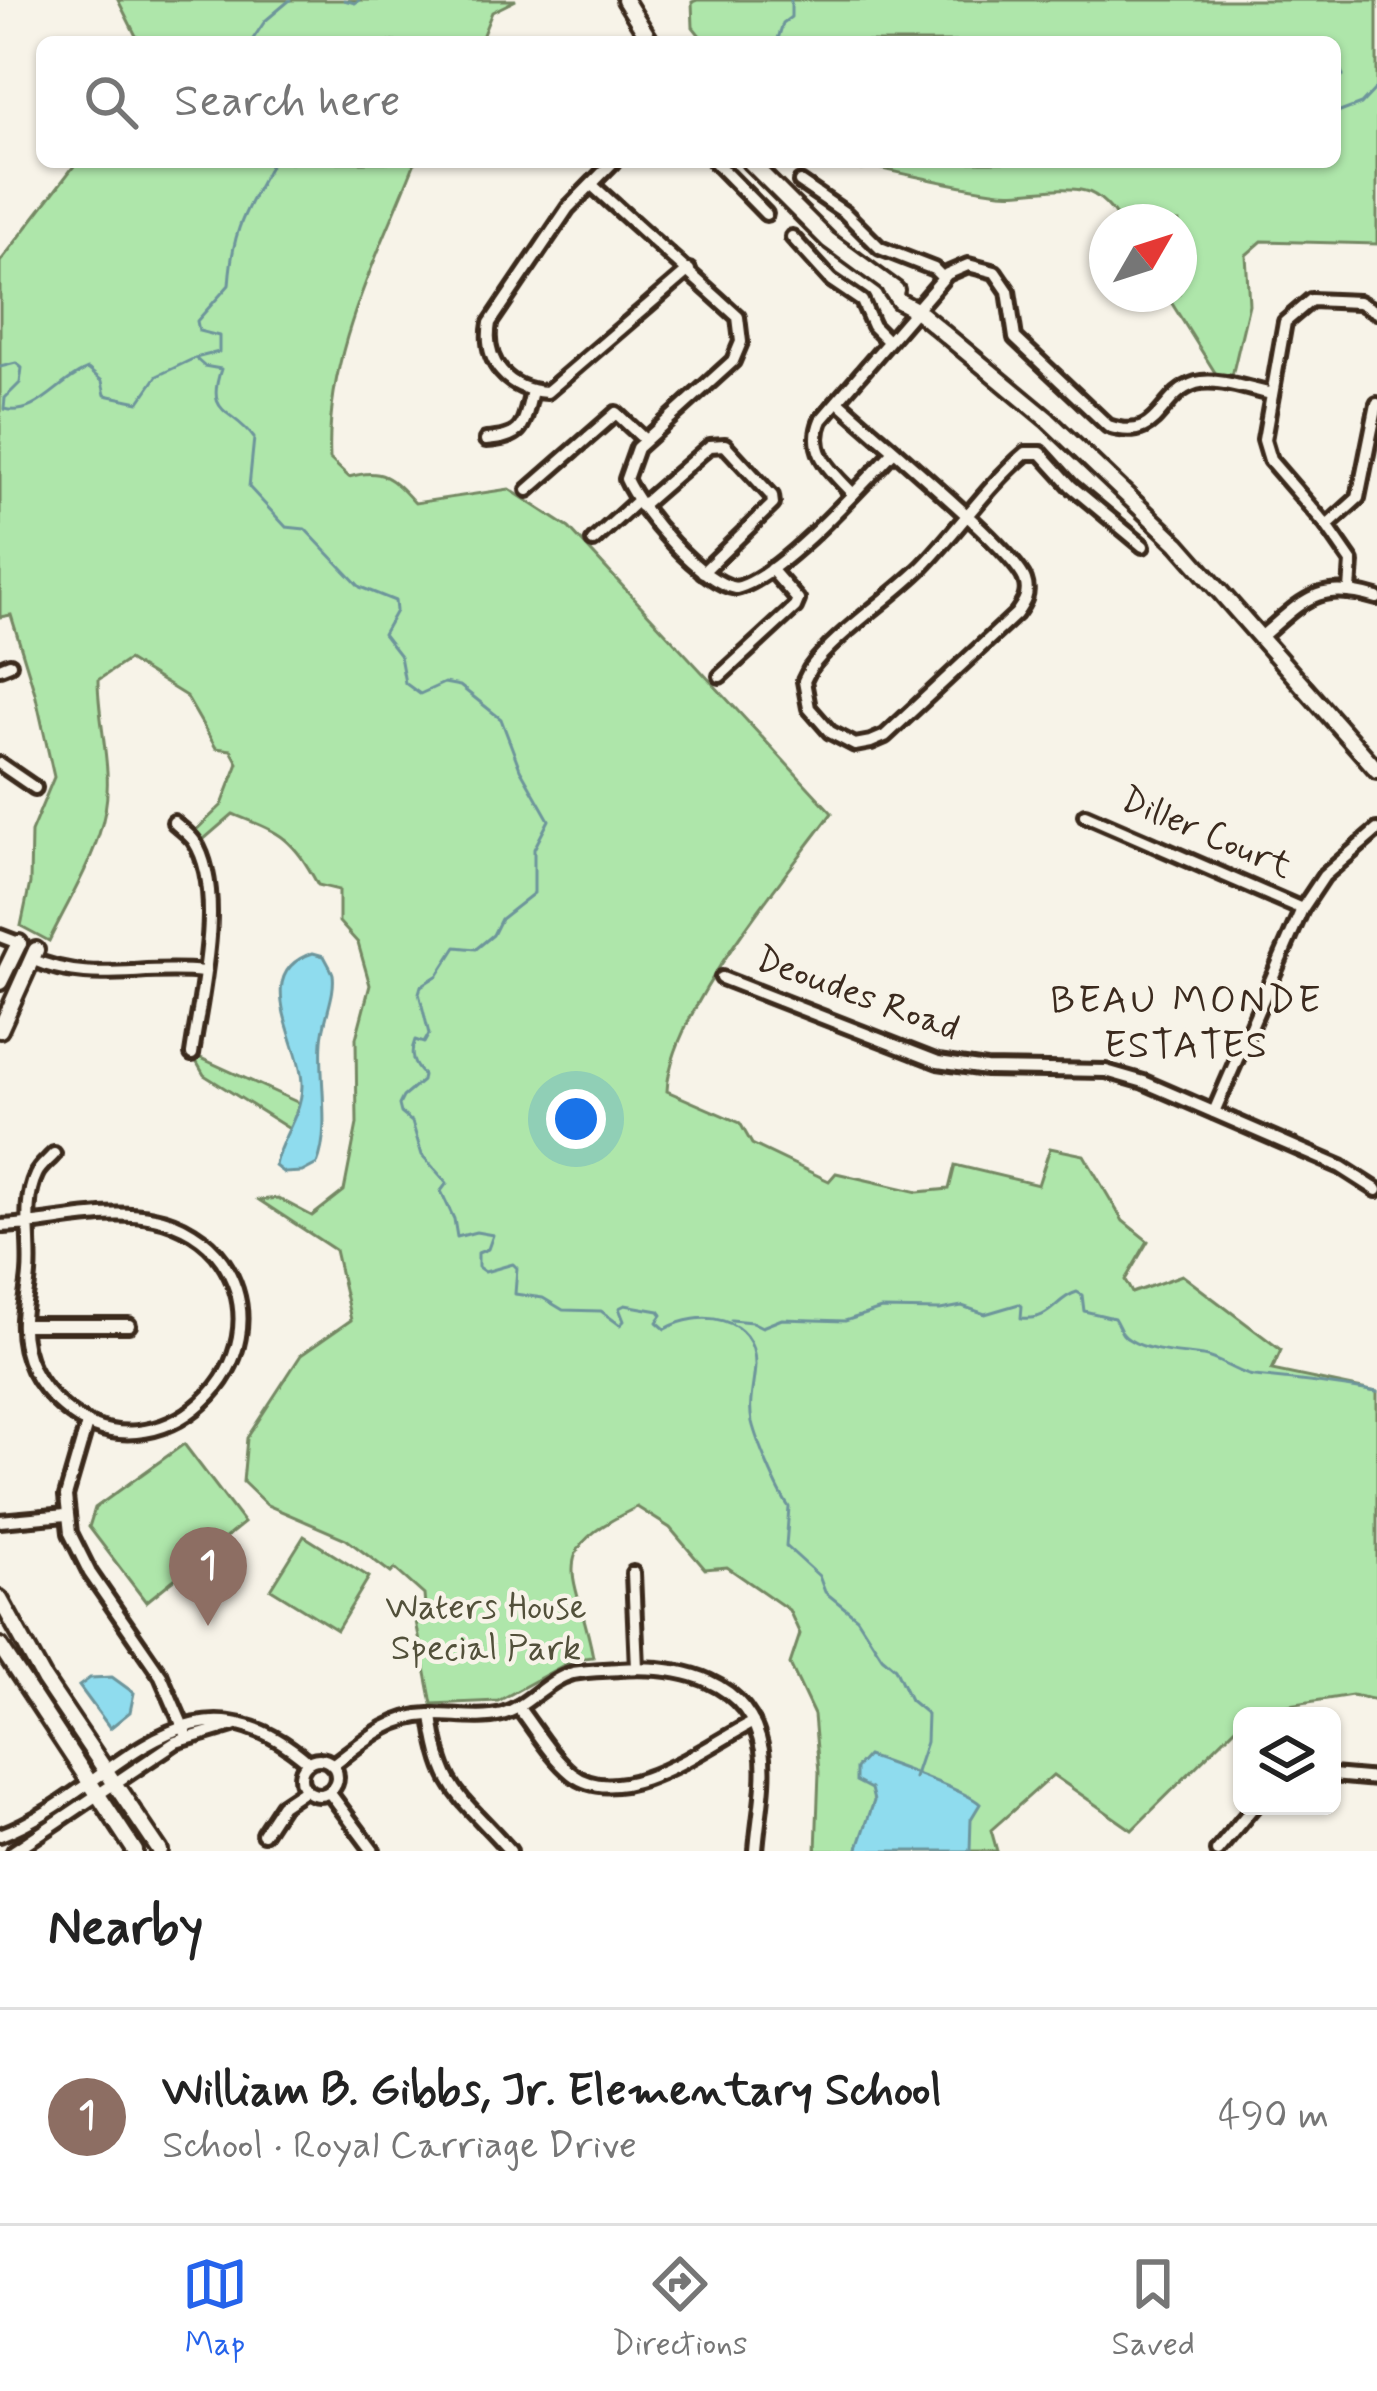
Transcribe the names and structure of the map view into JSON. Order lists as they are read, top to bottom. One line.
{"streets":{"street":["Diller Court","Deoudes Road"]},"districts":["BEAU MONDE ESTATES"],"parks":["Waters House Special Park"],"north":"top right","page":{"search":"Search here","pins":"1","heading":"Nearby","list":[{"mark":"1","name":"William B. Gibbs, Jr. Elementary School","note":"School · Royal Carriage Drive","value":"490 m"}],"nav":["Map","Directions","Saved"]}}
